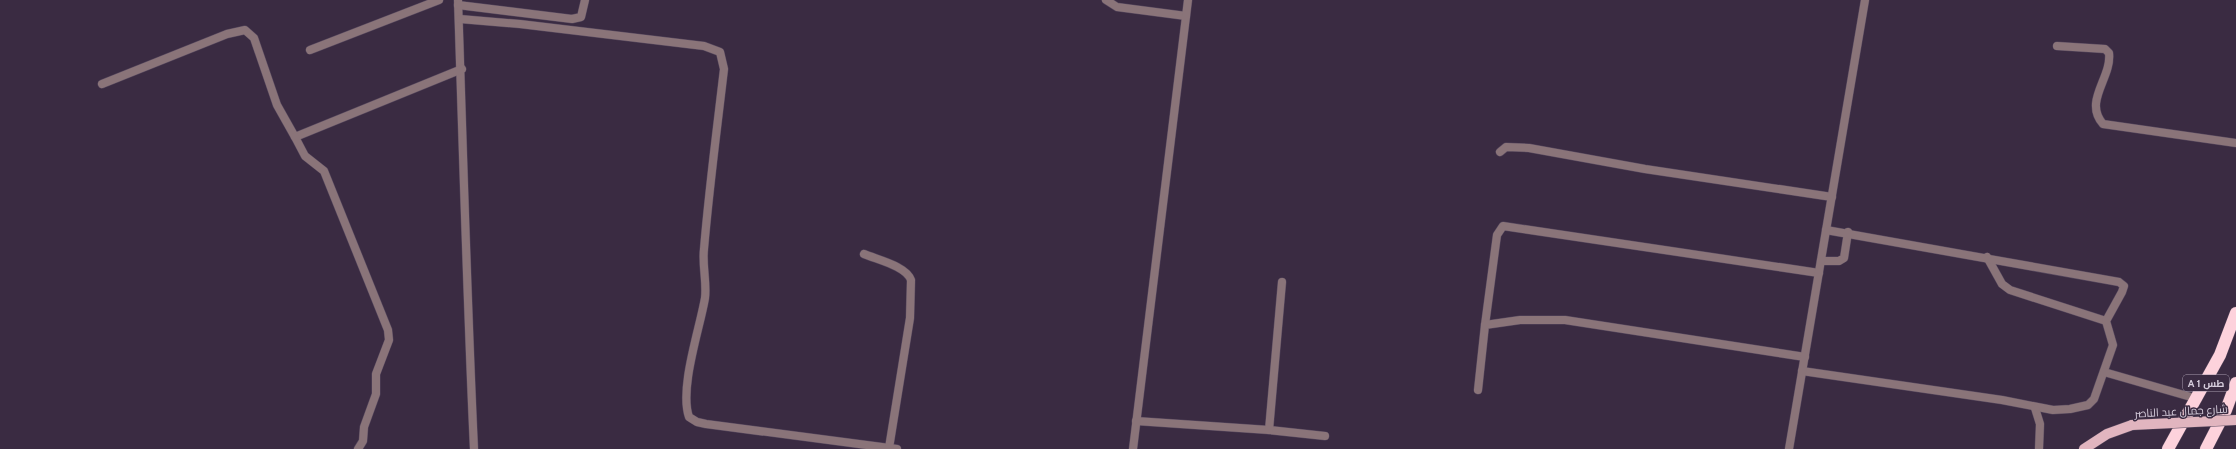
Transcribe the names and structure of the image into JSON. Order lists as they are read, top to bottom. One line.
{"streets":{"highway":["A 1 طس"],"main road":["شارع جمال عبد الناصر"]}}
